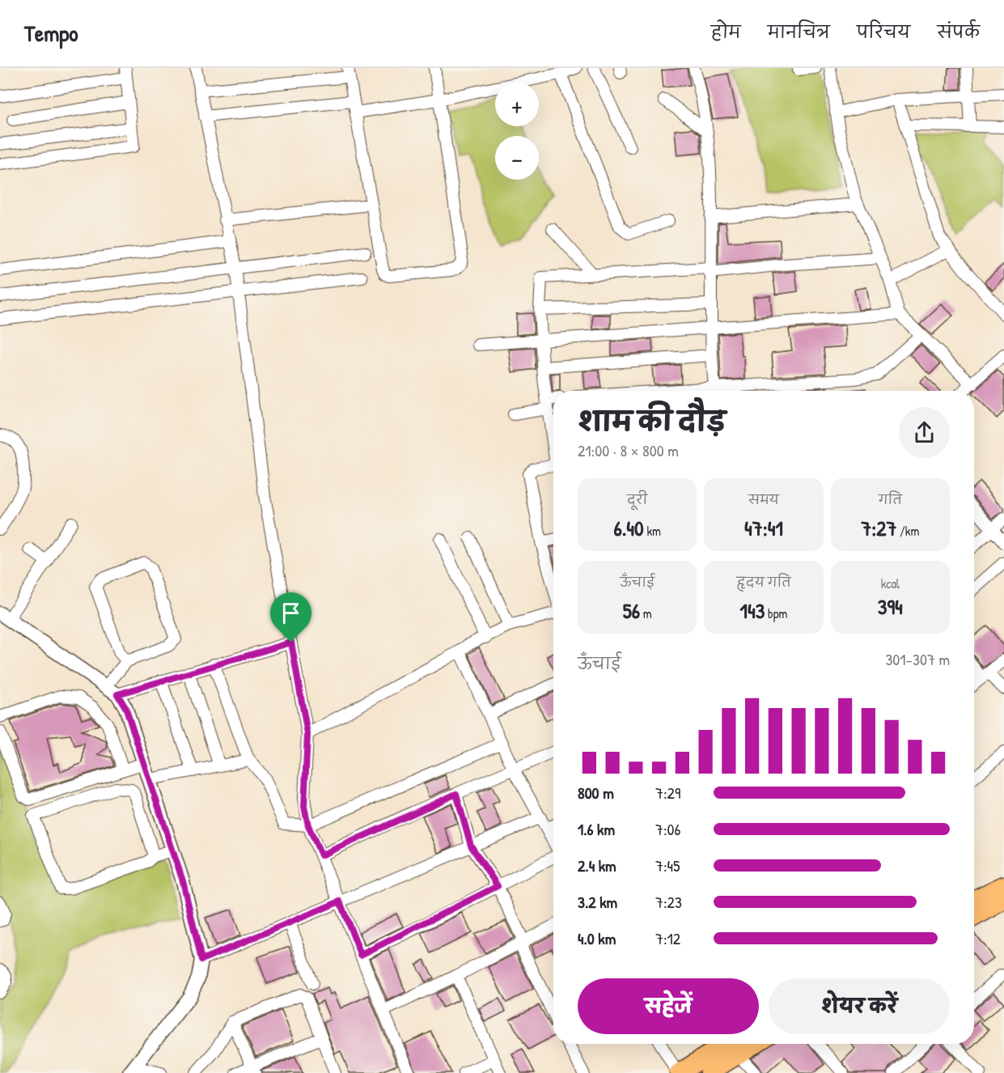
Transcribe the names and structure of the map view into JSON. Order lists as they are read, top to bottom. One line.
{"page":{"header":"Tempo","nav":["होम","मानचित्र","परिचय","संपर्क"],"map_buttons":["+","−"],"heading":["शाम की दौड़","21:00 · 8 × 800 m"],"stats":[["दूरी","6.40 km"],["समय","47:41"],["गति","7:27 /km"],["ऊँचाई","56 m"],["हृदय गति","143 bpm"],["kcal","394"]],"chart":["ऊँचाई","301–307 m"],"list":[{"name":"800 m","note":"7:29"},{"name":"1.6 km","note":"7:06"},{"name":"2.4 km","note":"7:45"},{"name":"3.2 km","note":"7:23"},{"name":"4.0 km","note":"7:12"}],"buttons":["सहेजें","शेयर करें"]}}
